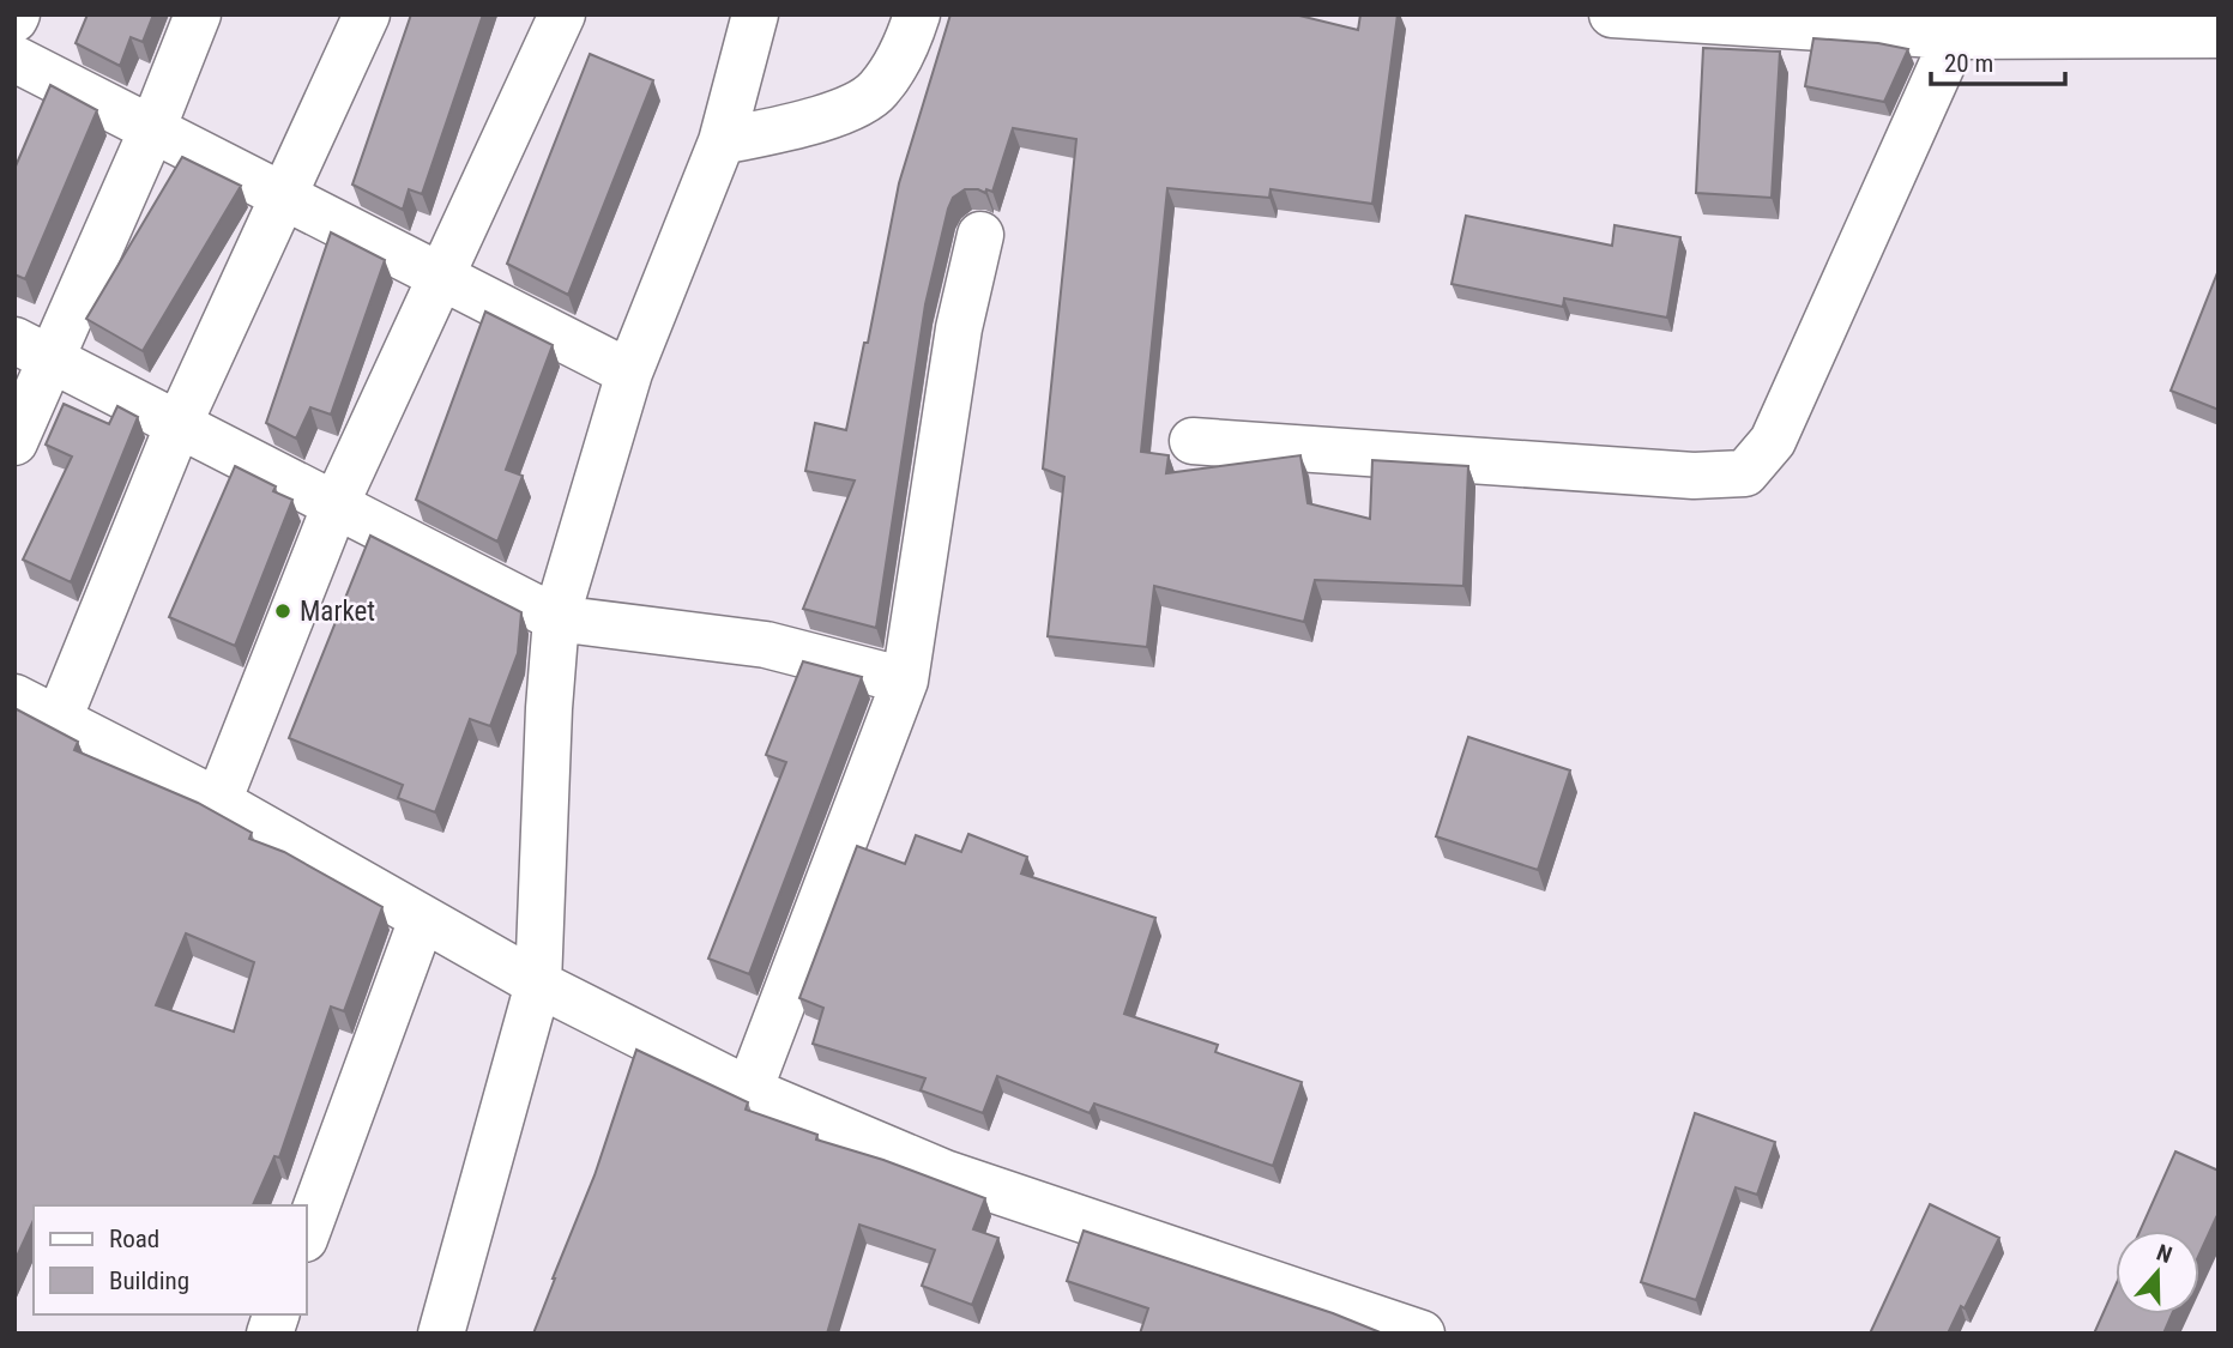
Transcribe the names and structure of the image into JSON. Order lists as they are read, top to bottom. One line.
{"places":["Market"],"legend":["Road","Building"],"scale_bar":"20 m","north":"top"}
